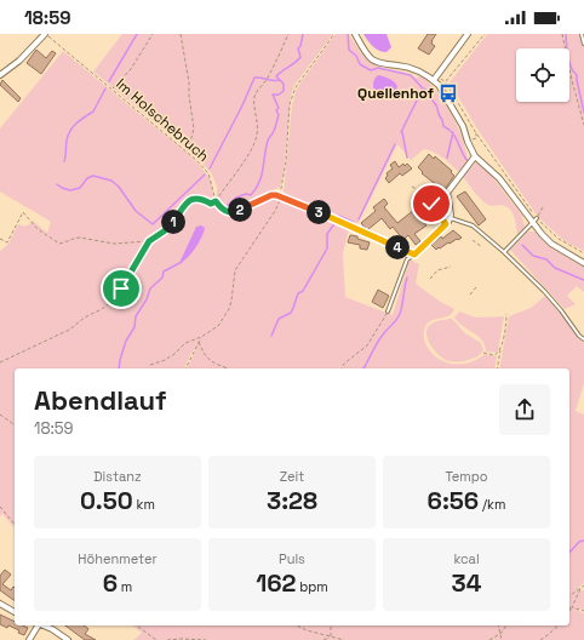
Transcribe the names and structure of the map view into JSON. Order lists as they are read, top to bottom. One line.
{"streets":{"path":["Im Holschebruch"]},"places":{"bus stop":["Quellenhof"]},"page":{"status":"18:59","pins":["2","3","1","4"],"heading":["Abendlauf","18:59"],"stats":[["Distanz","0.50 km"],["Zeit","3:28"],["Tempo","6:56 /km"],["Höhenmeter","6 m"],["Puls","162 bpm"],["kcal","34"]]}}
